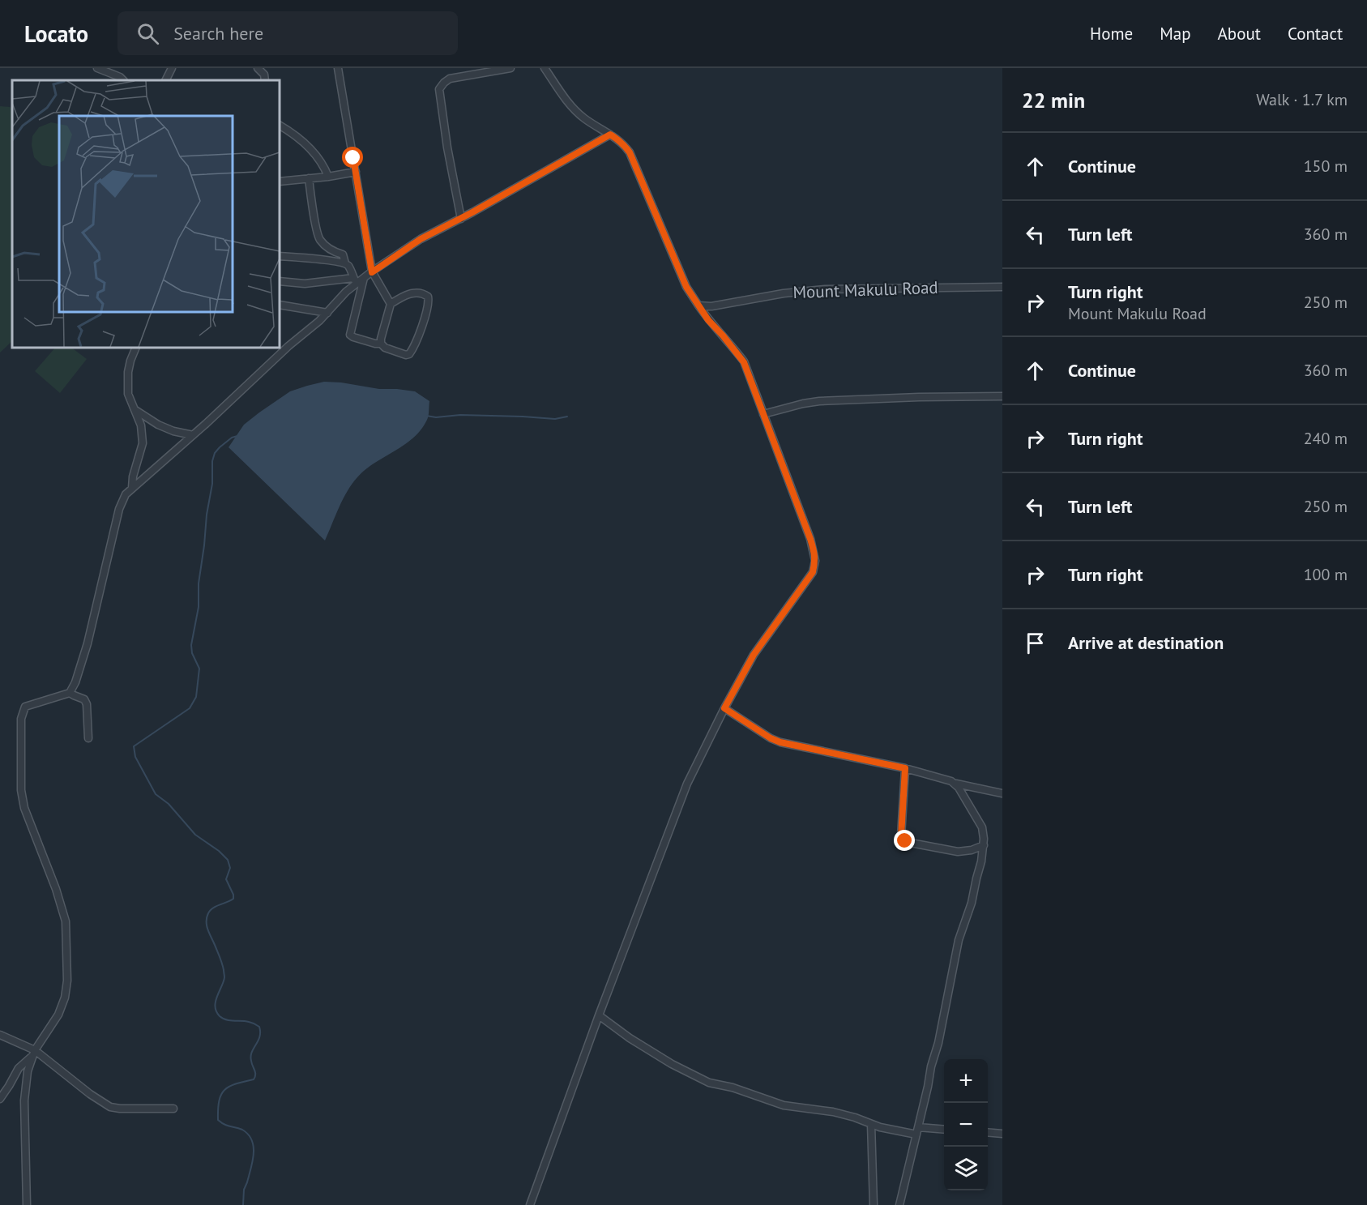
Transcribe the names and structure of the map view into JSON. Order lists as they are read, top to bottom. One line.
{"streets":{"street":["Mount Makulu Road"]},"page":{"header":"Locato","search":"Search here","nav":["Home","Map","About","Contact"],"heading":["22 min","Walk · 1.7 km"],"list":[["Continue","150 m"],["Turn left","360 m"],["Turn right","Mount Makulu Road","250 m"],["Continue","360 m"],["Turn right","240 m"],["Turn left","250 m"],["Turn right","100 m"],"Arrive at destination"],"map_buttons":["+","−"]}}
